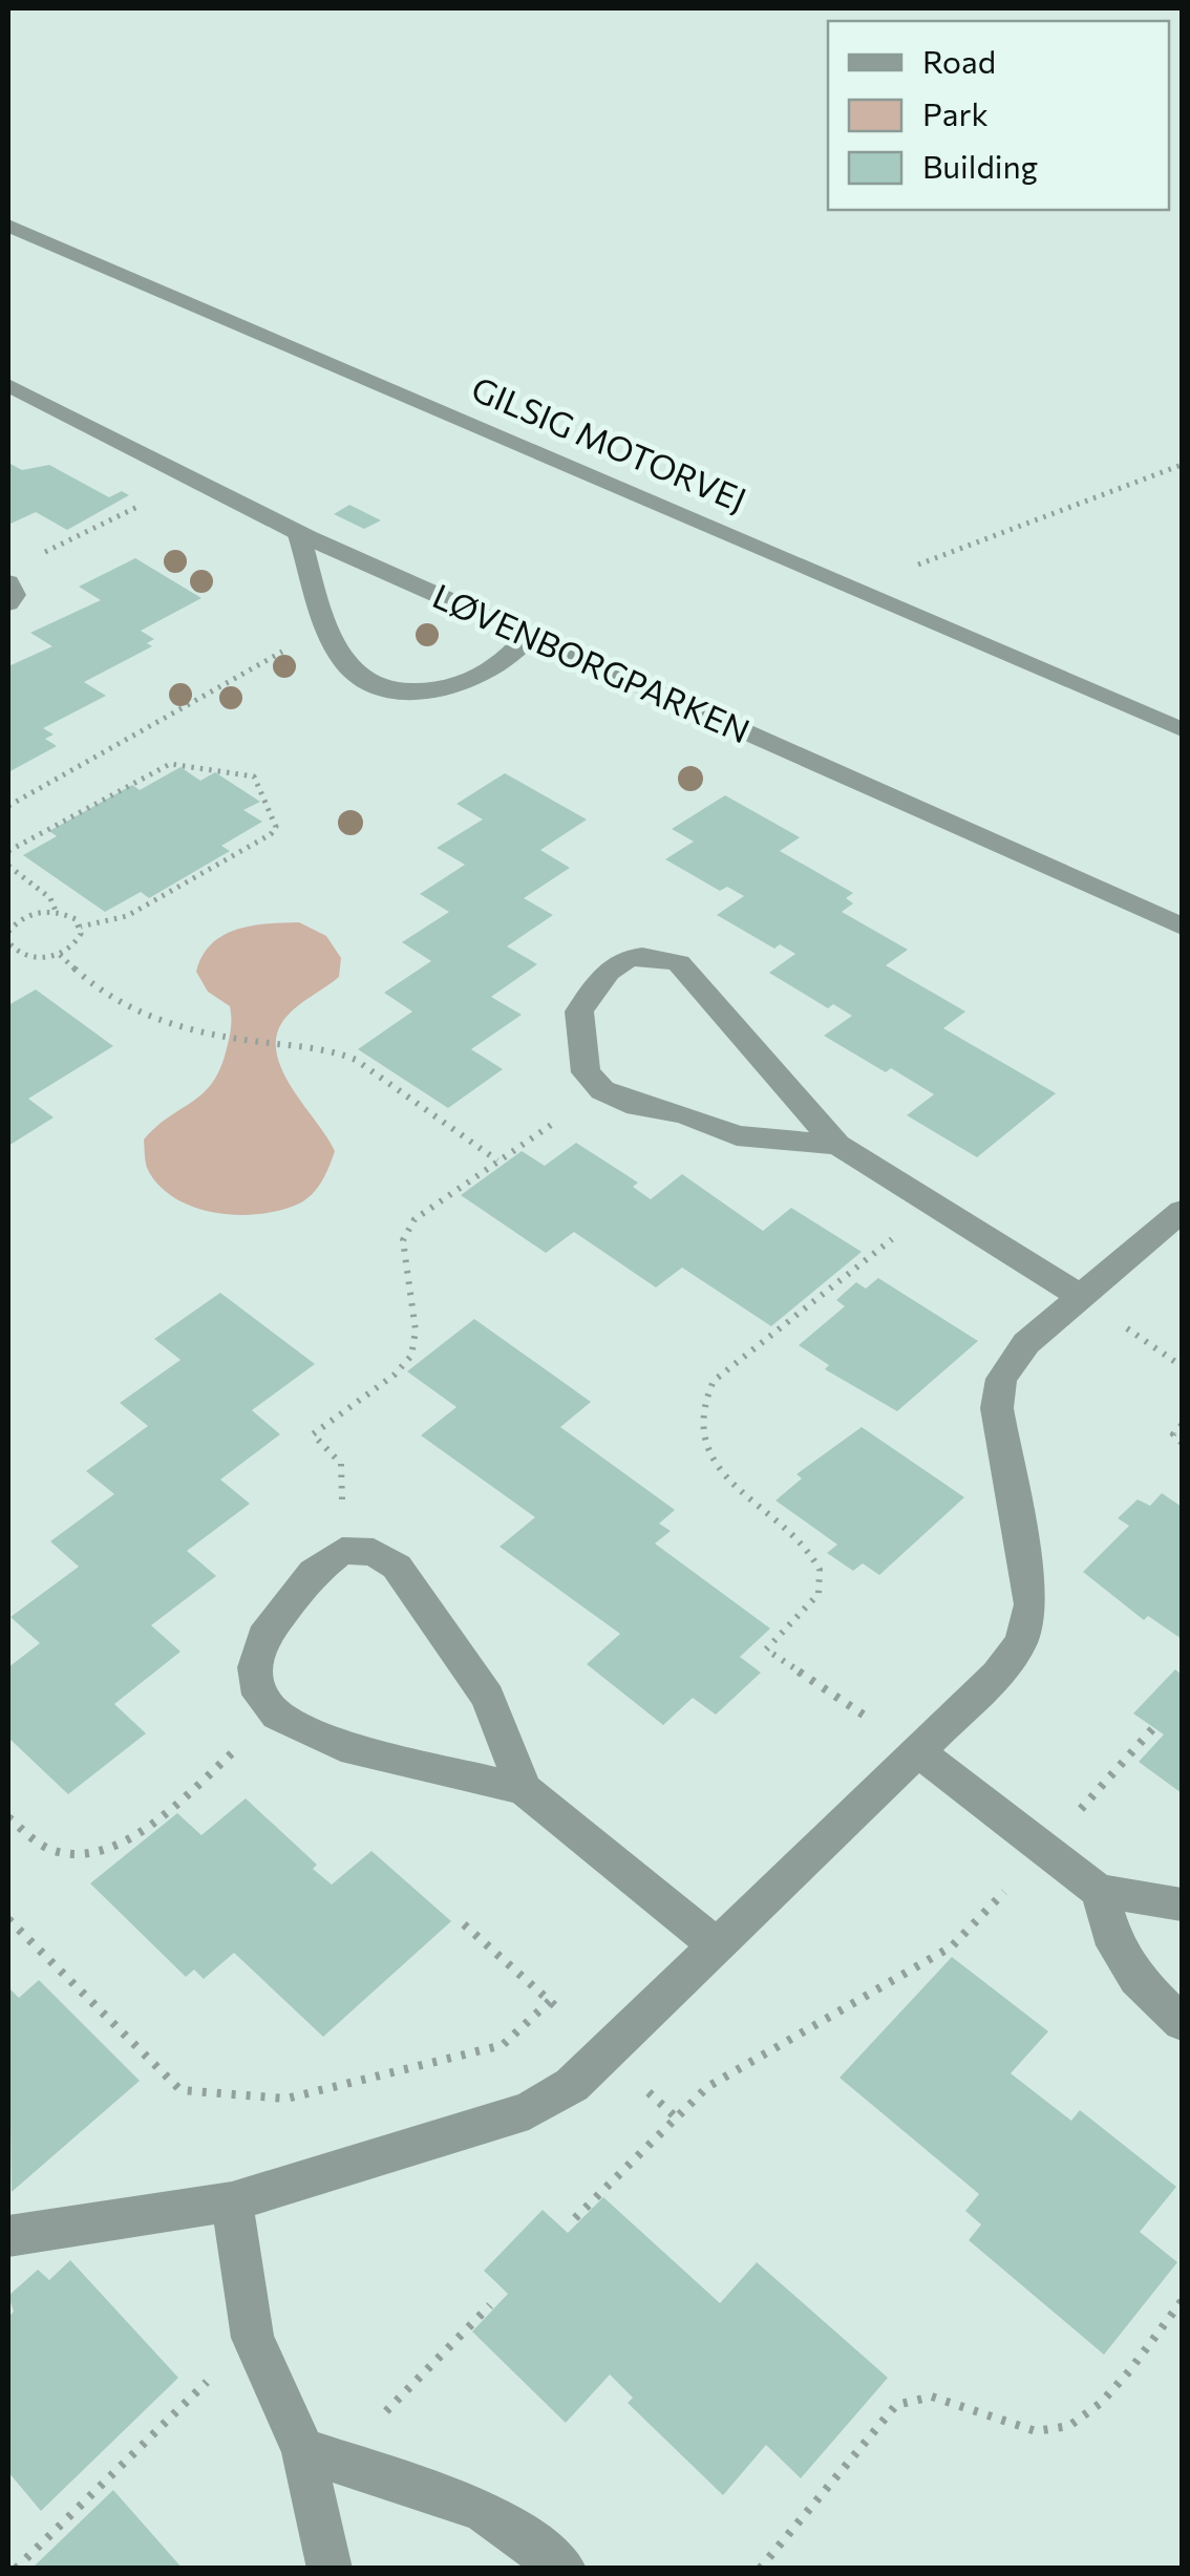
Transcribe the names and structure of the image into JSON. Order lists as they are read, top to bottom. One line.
{"streets":{"street":["GILSIG MOTORVEJ","LØVENBORGPARKEN"]},"legend":["Road","Park","Building"]}
